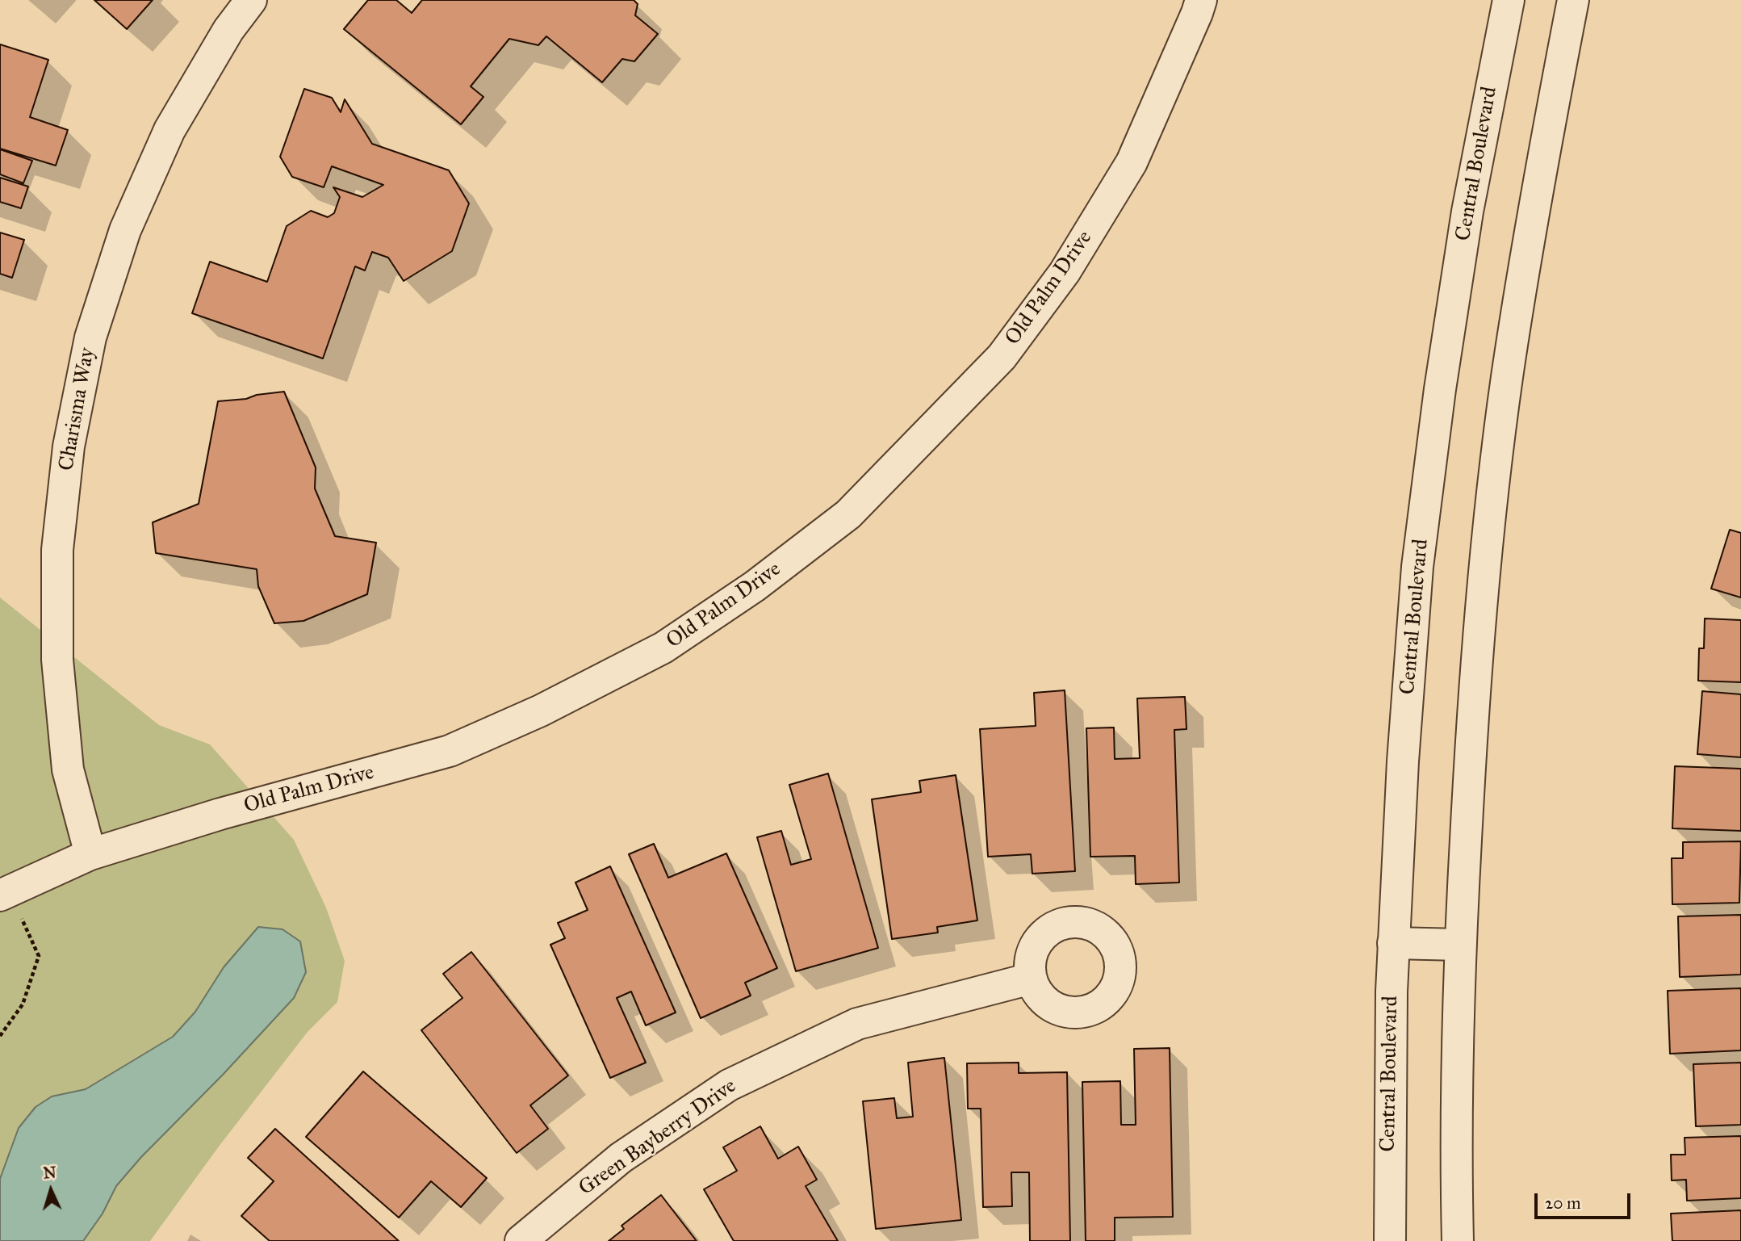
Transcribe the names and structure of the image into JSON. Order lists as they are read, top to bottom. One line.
{"streets":{"street":["Central Boulevard","Old Palm Drive","Charisma Way","Green Bayberry Drive"]},"crossings":[["Old Palm Drive","Charisma Way"]],"scale_bar":"20 m","north":"top"}
